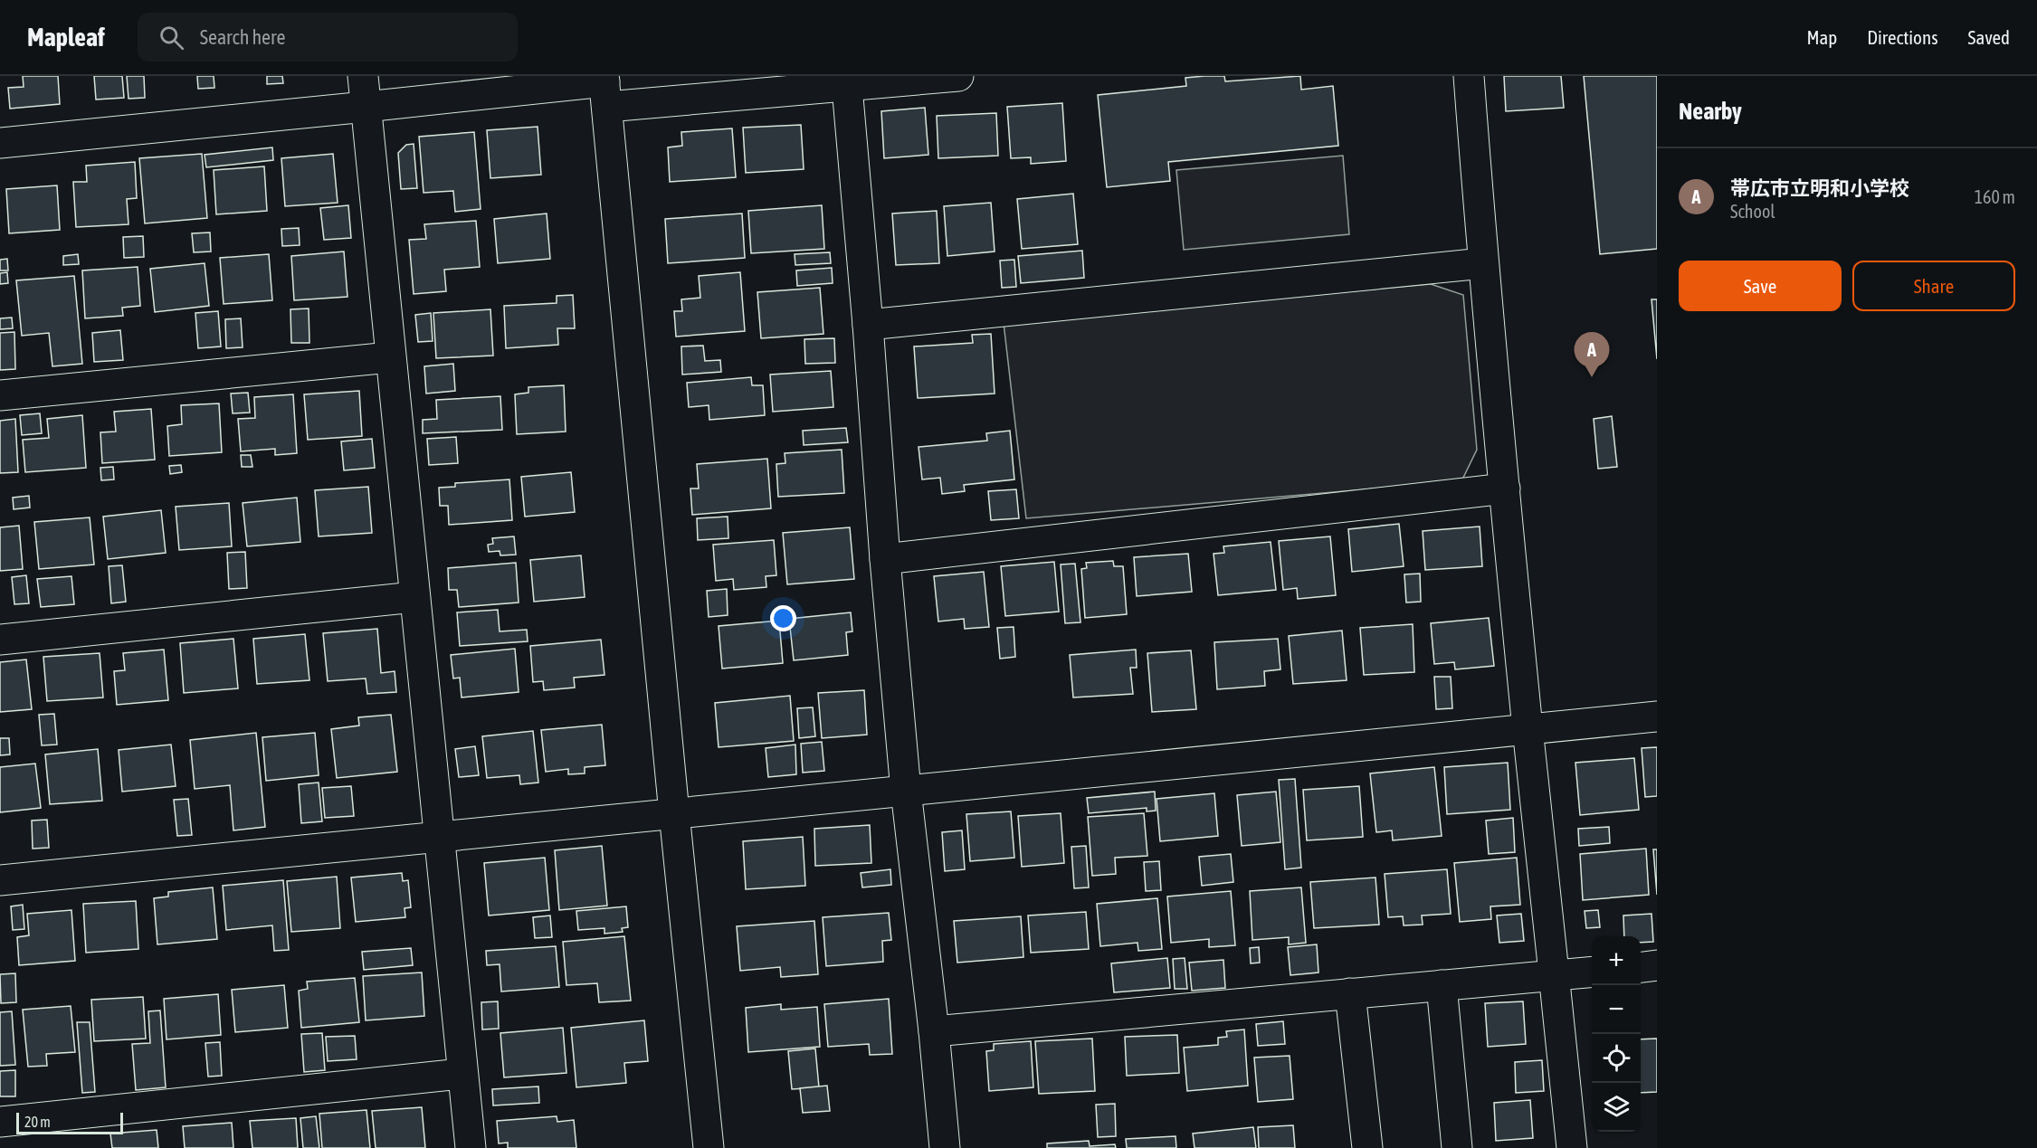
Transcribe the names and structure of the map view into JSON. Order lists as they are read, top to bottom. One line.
{"scale_bar":"20 m","page":{"header":"Mapleaf","search":"Search here","nav":["Map","Directions","Saved"],"heading":"Nearby","list":[{"mark":"A","name":"帯広市立明和小学校","note":"School","value":"160 m"}],"buttons":["Save","Share"],"pins":"A","map_buttons":["+","−"],"scale":"20 m"}}
